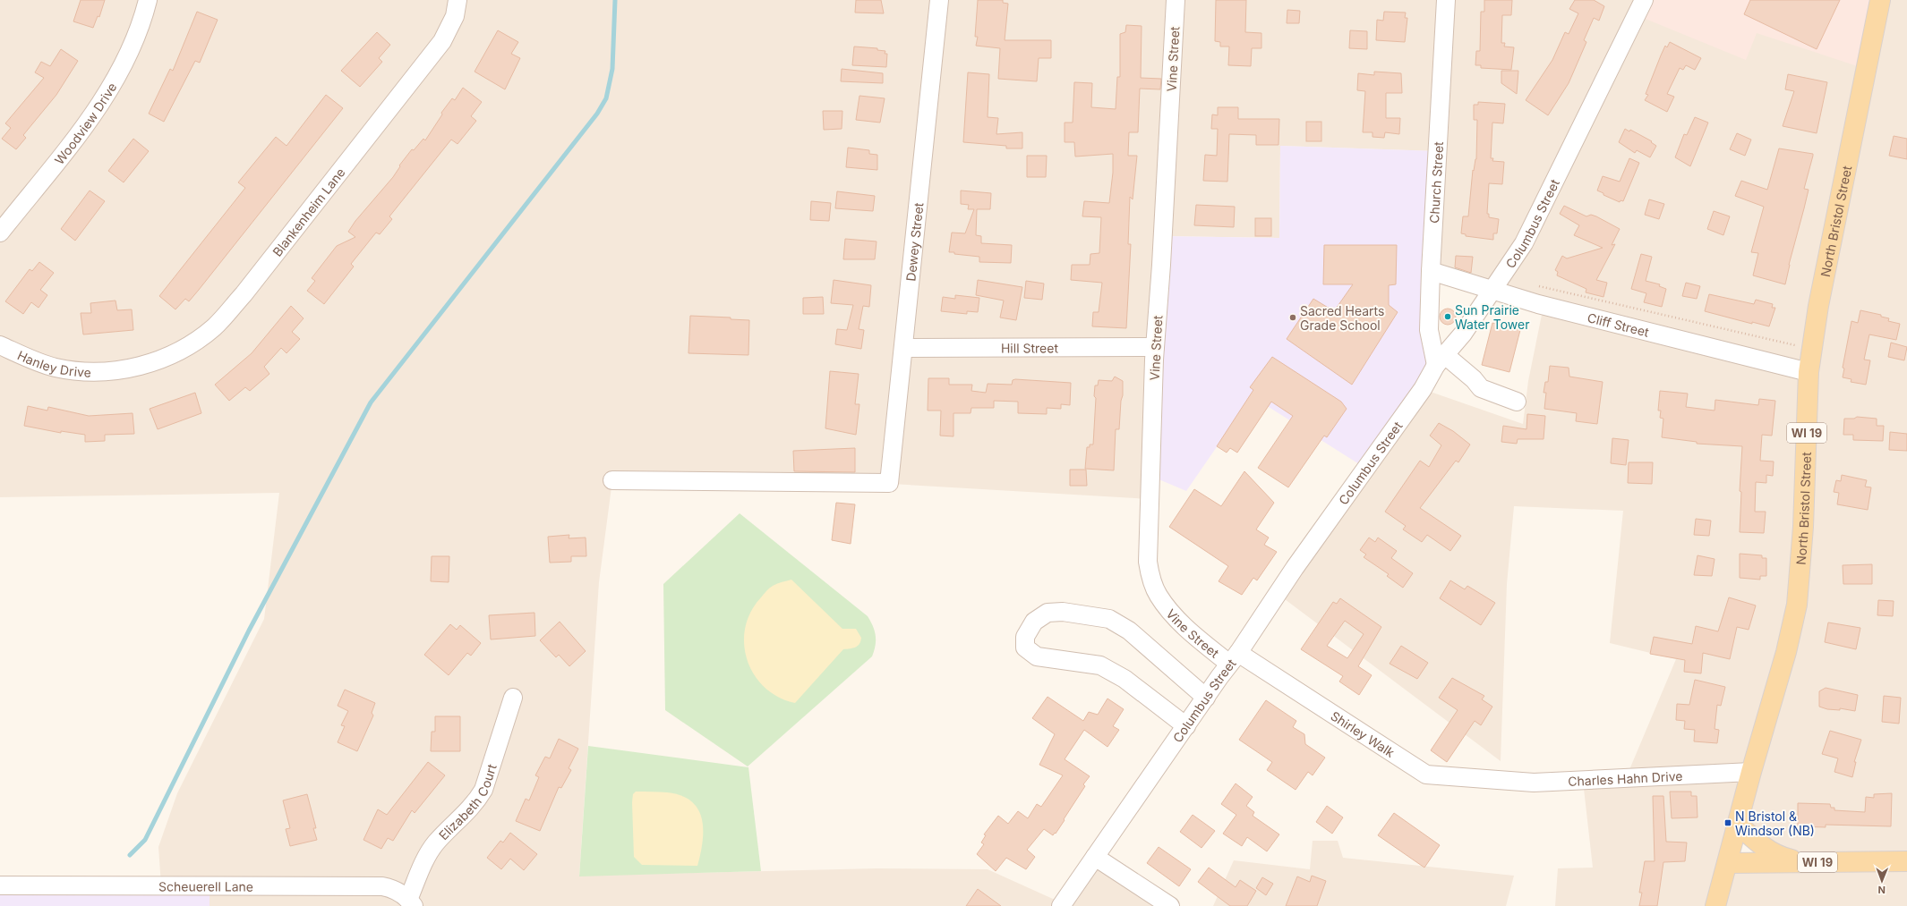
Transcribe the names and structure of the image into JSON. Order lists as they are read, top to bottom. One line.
{"streets":{"main road":["North Bristol Street","WI 19"],"street":["Vine Street","Woodview Drive","Church Street","Blankenheim Lane","Columbus Street","Dewey Street","Cliff Street","Hill Street","Hanley Drive","Shirley Walk","Charles Hahn Drive","Elizabeth Court","Scheuerell Lane"]},"crossings":[["Vine Street","Columbus Street"],["Vine Street","Hill Street"],["Vine Street","Shirley Walk"],["Church Street","Columbus Street"],["Church Street","Cliff Street"],["Blankenheim Lane","Hanley Drive"],["North Bristol Street","Cliff Street"],["North Bristol Street","WI 19"],["North Bristol Street","Charles Hahn Drive"],["Columbus Street","Cliff Street"],["Columbus Street","Shirley Walk"],["Dewey Street","Hill Street"],["Shirley Walk","Charles Hahn Drive"],["Elizabeth Court","Scheuerell Lane"]],"places":{"other":["Sun Prairie Water Tower","Sacred Hearts Grade School"],"transit":["N Bristol & Windsor (NB)"]},"north":"bottom"}
